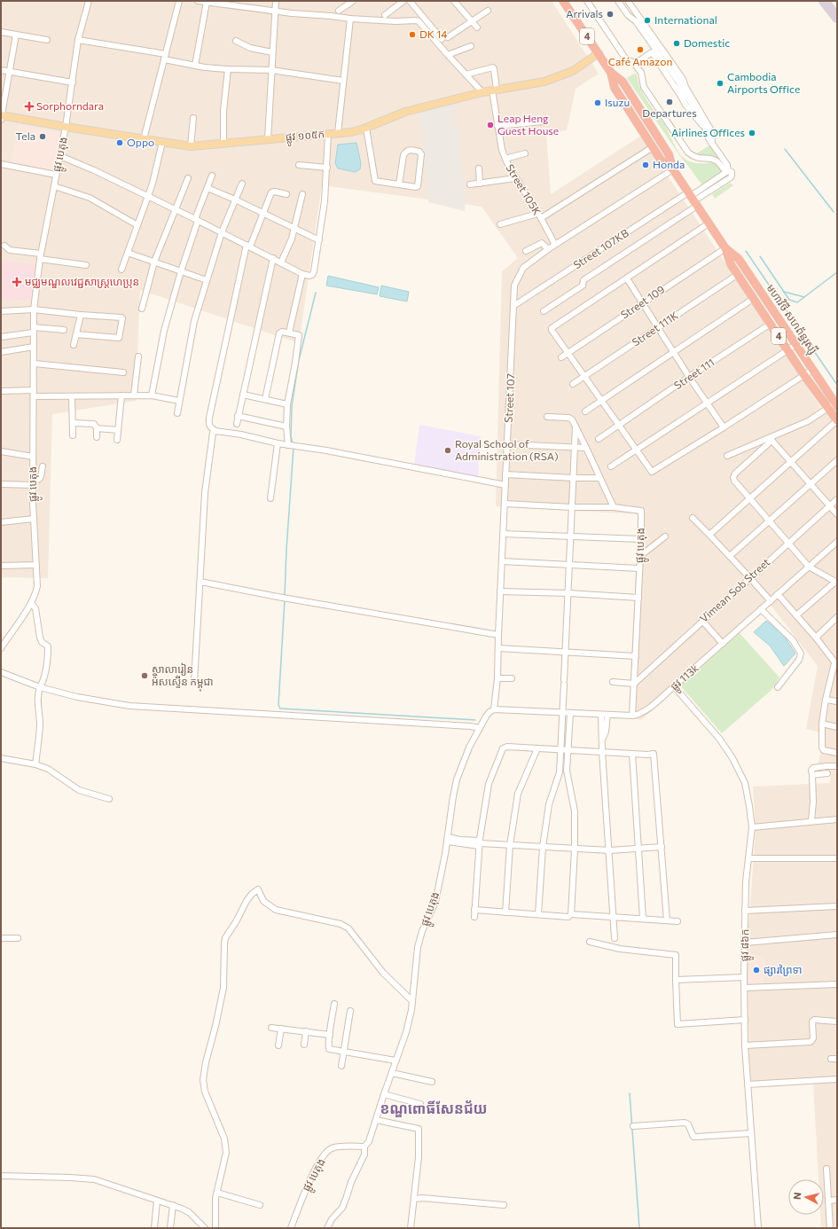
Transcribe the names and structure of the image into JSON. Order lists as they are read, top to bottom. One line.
{"streets":{"highway":["4","មហាវិថី សហព័ន្ធរុស្ស៊ី"],"main road":["ផ្លូវ ១០៥ក"],"street":["ផ្លូវ បេតុង","Street 105K","Street 107KB","Street 109","Street 111K","Street 111","Street 107","Vimean Sob Street","ផ្លូវ 113k","ផ្លូវ ៨៦ក"]},"crossings":[["ផ្លូវ ១០៥ក","ផ្លូវ បេតុង"],["ផ្លូវ ១០៥ក","Street 105K"],["ផ្លូវ ១០៥ក","មហាវិថី សហព័ន្ធរុស្ស៊ី"],["ផ្លូវ បេតុង","Street 107"],["ផ្លូវ បេតុង","Vimean Sob Street"],["ផ្លូវ បេតុង","ផ្លូវ 113k"],["Street 105K","Street 107"],["Street 107KB","មហាវិថី សហព័ន្ធរុស្ស៊ី"],["Street 107KB","Street 107"],["Street 109","មហាវិថី សហព័ន្ធរុស្ស៊ី"],["មហាវិថី សហព័ន្ធរុស្ស៊ី","Street 111K"],["មហាវិថី សហព័ន្ធរុស្ស៊ី","Street 111"],["មហាវិថី សហព័ន្ធរុស្ស៊ី","Street 107"],["Street 107","ផ្លូវ 113k"],["ផ្លូវ 113k","ផ្លូវ ៨៦ក"]],"districts":["ខណ្ឌពោធិ៍សែនជ័យ"],"places":{"other":["Arrivals","International","DK 14","Domestic","Café Amazon","Cambodia Airports Office","Departures","Isuzu","Leap Heng Guest House","Airlines Offices","Tela","Oppo","Honda","Royal School of Administration (RSA)","សាលារៀន អ៉ិសស្ទើន កម្ពុជា","ផ្សារព្រៃទា"],"health":["Sorphorndara","មជ្ឈមណ្ឌលវេជ្ជសាស្ត្រហេប្រុន"]},"north":"left"}
